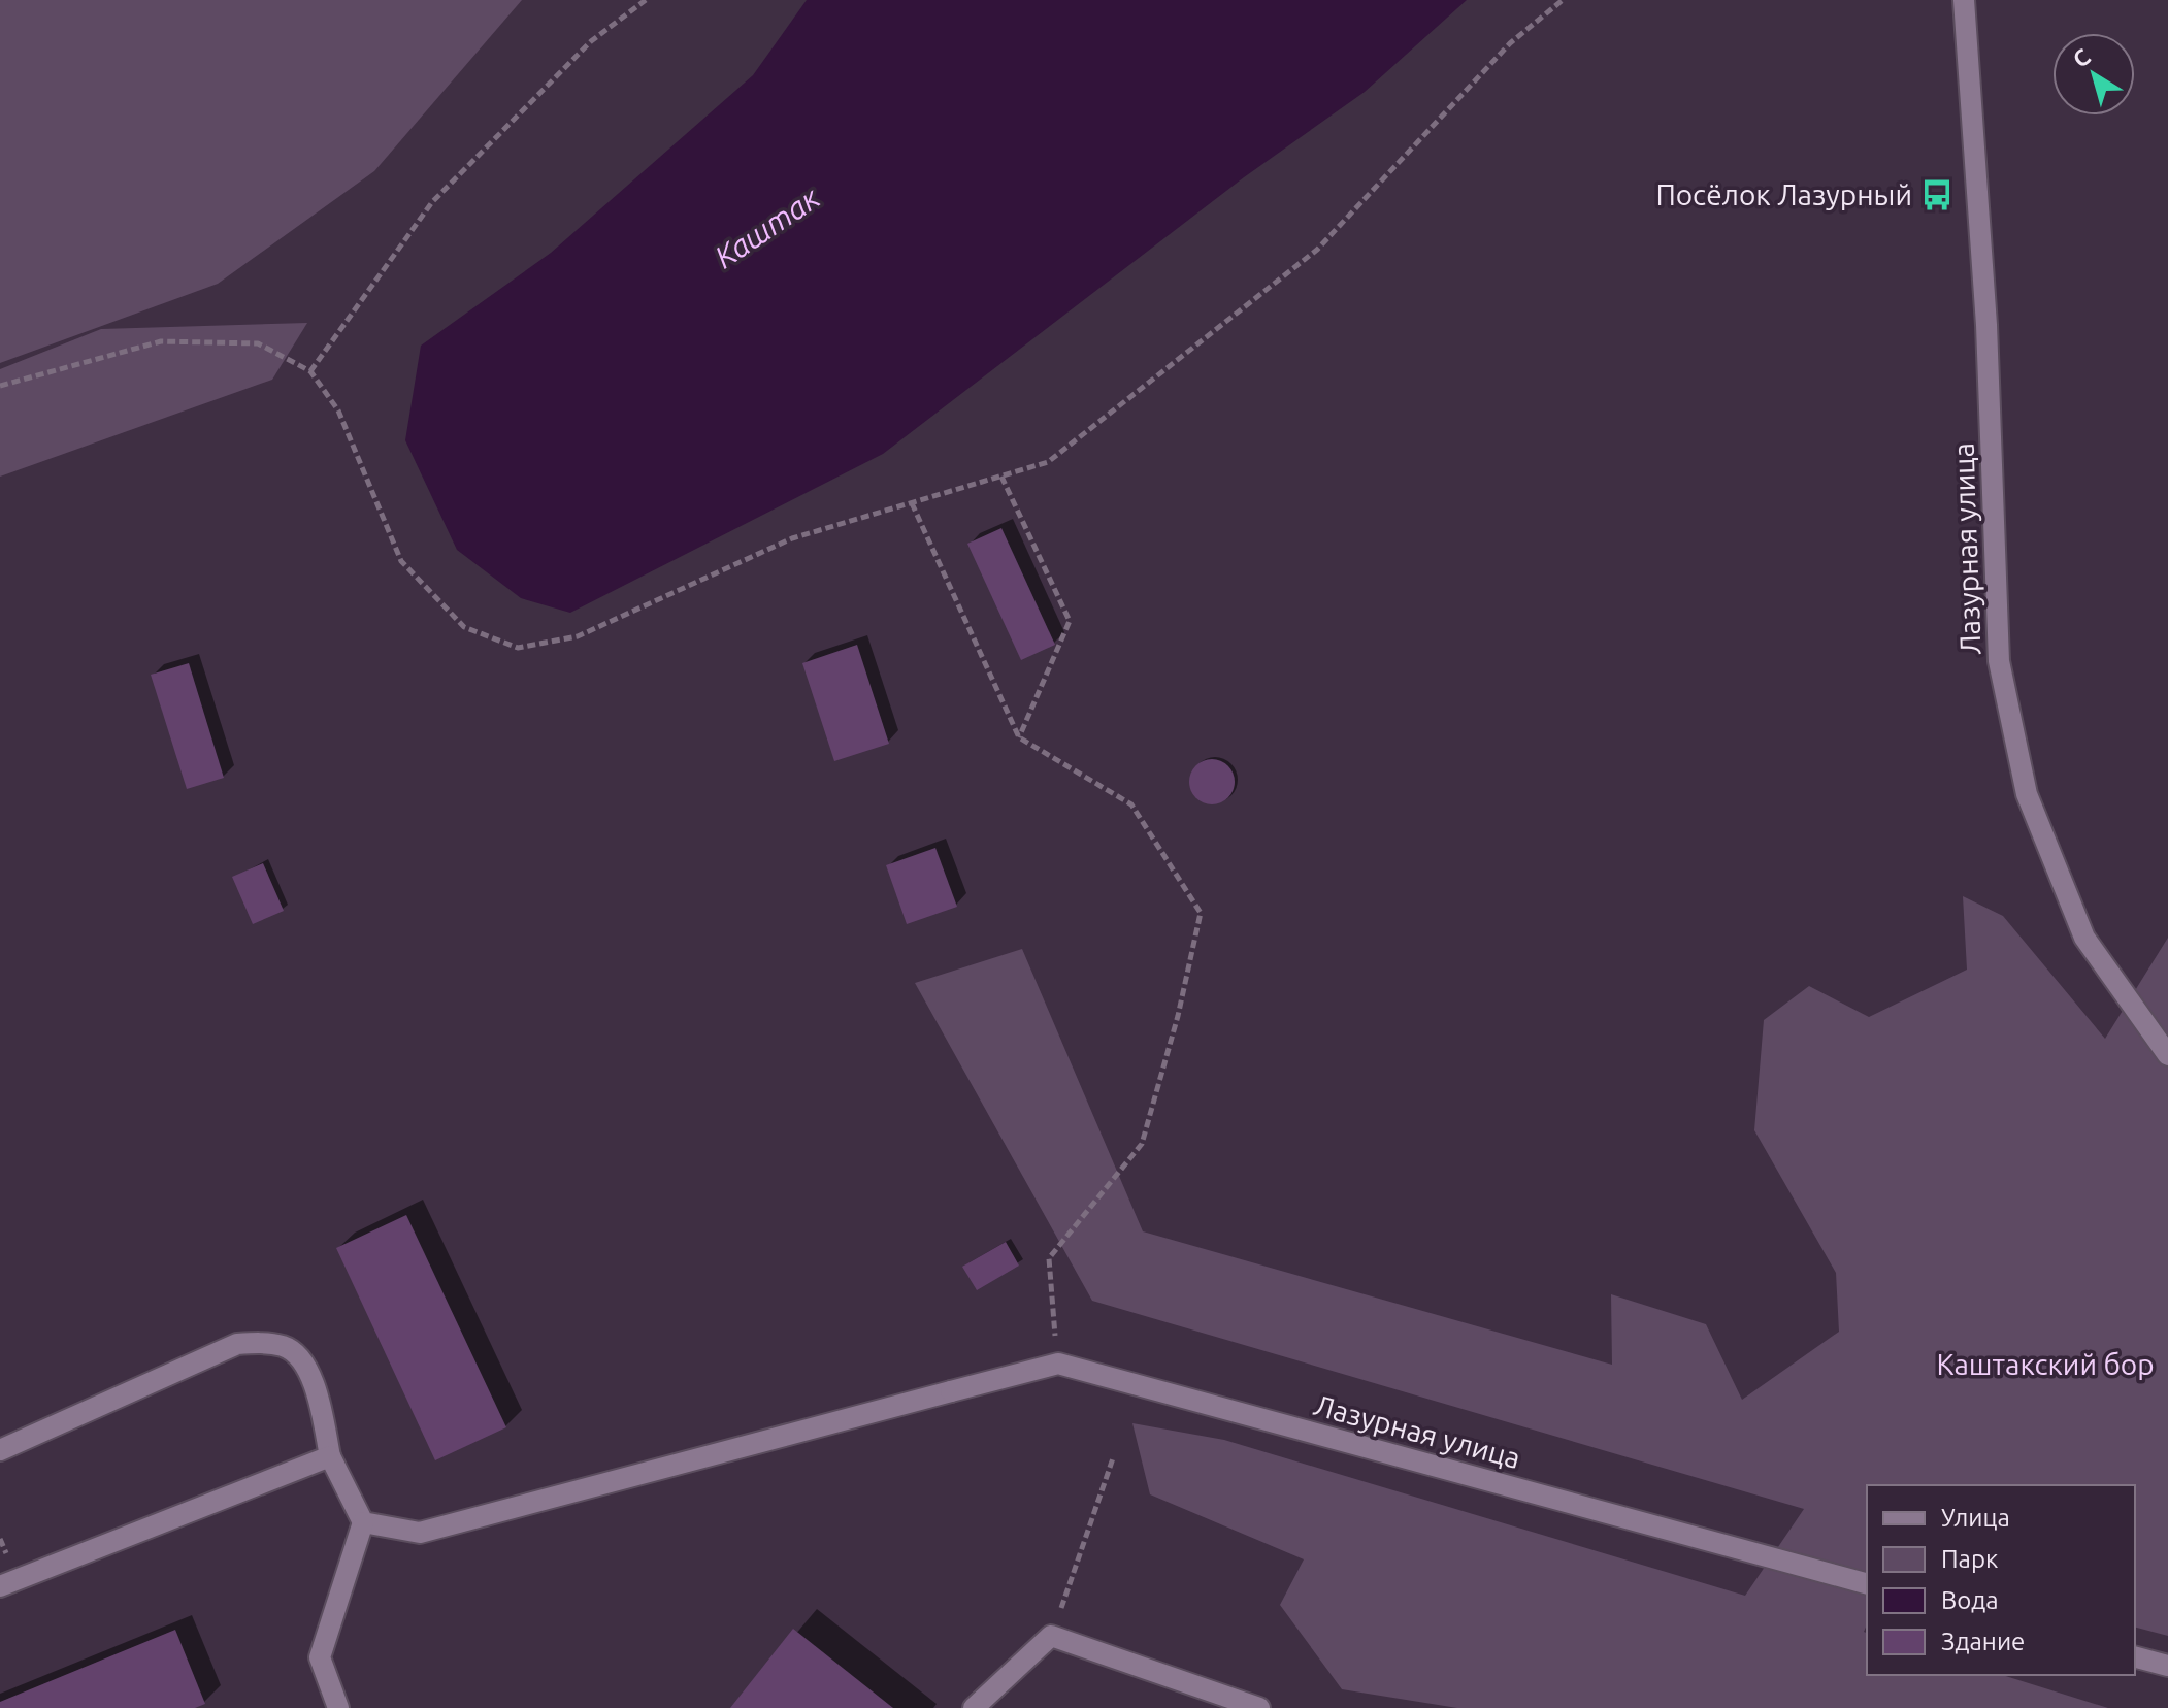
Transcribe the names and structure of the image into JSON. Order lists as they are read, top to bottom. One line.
{"streets":{"main road":["Лазурная улица"]},"water":["Каштак"],"parks":["Каштакский бор"],"places":{"bus stop":["Посёлок Лазурный"]},"legend":["Улица","Парк","Вода","Здание"],"north":"top left"}
